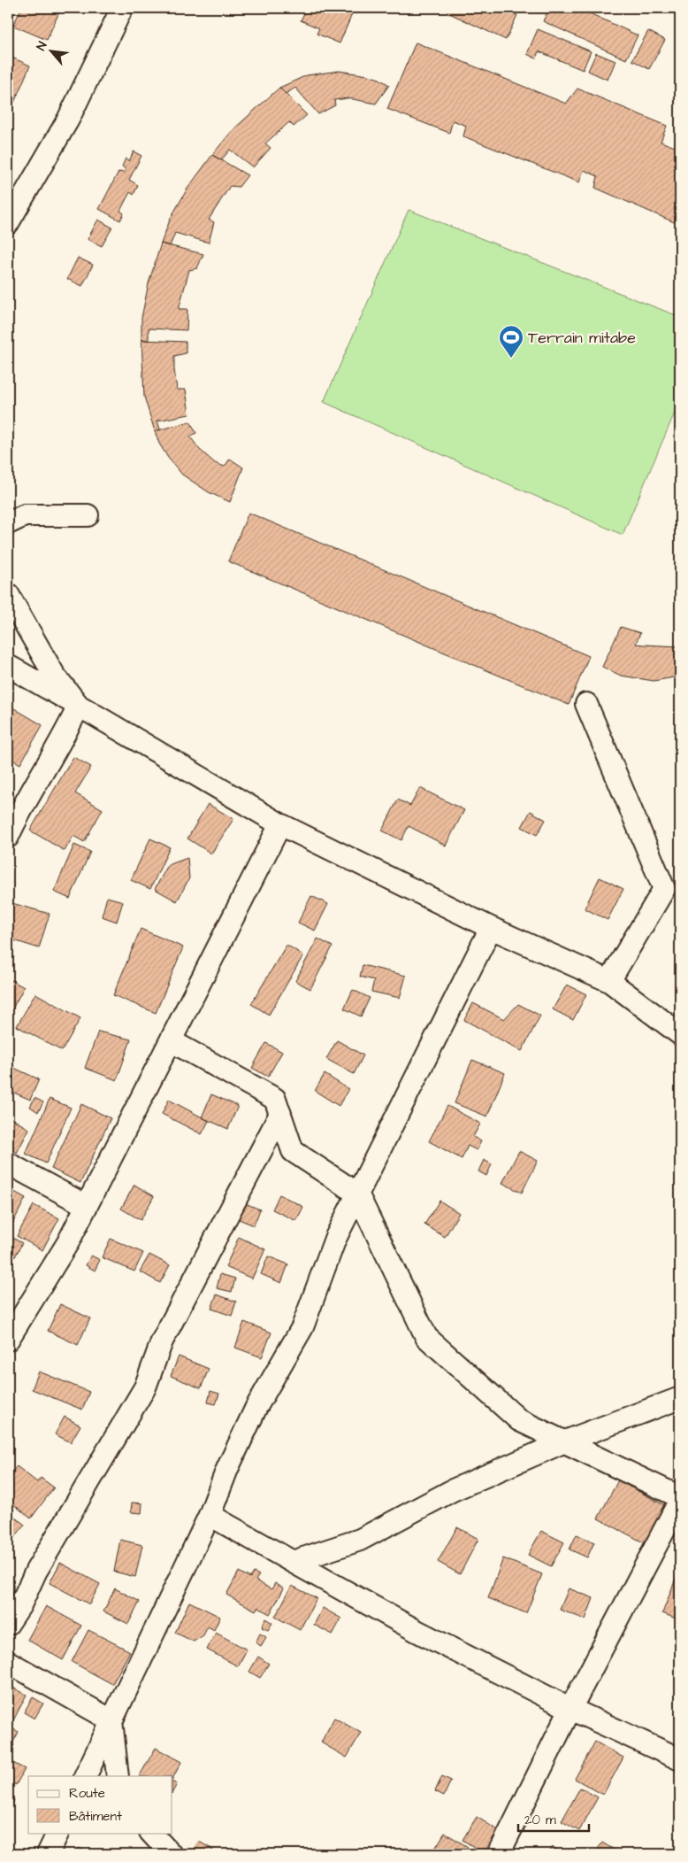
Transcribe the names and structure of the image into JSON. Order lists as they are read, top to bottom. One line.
{"places":{"sports":["Terrain mitabe"]},"legend":["Route","Bâtiment"],"scale_bar":"20 m","north":"top left"}
